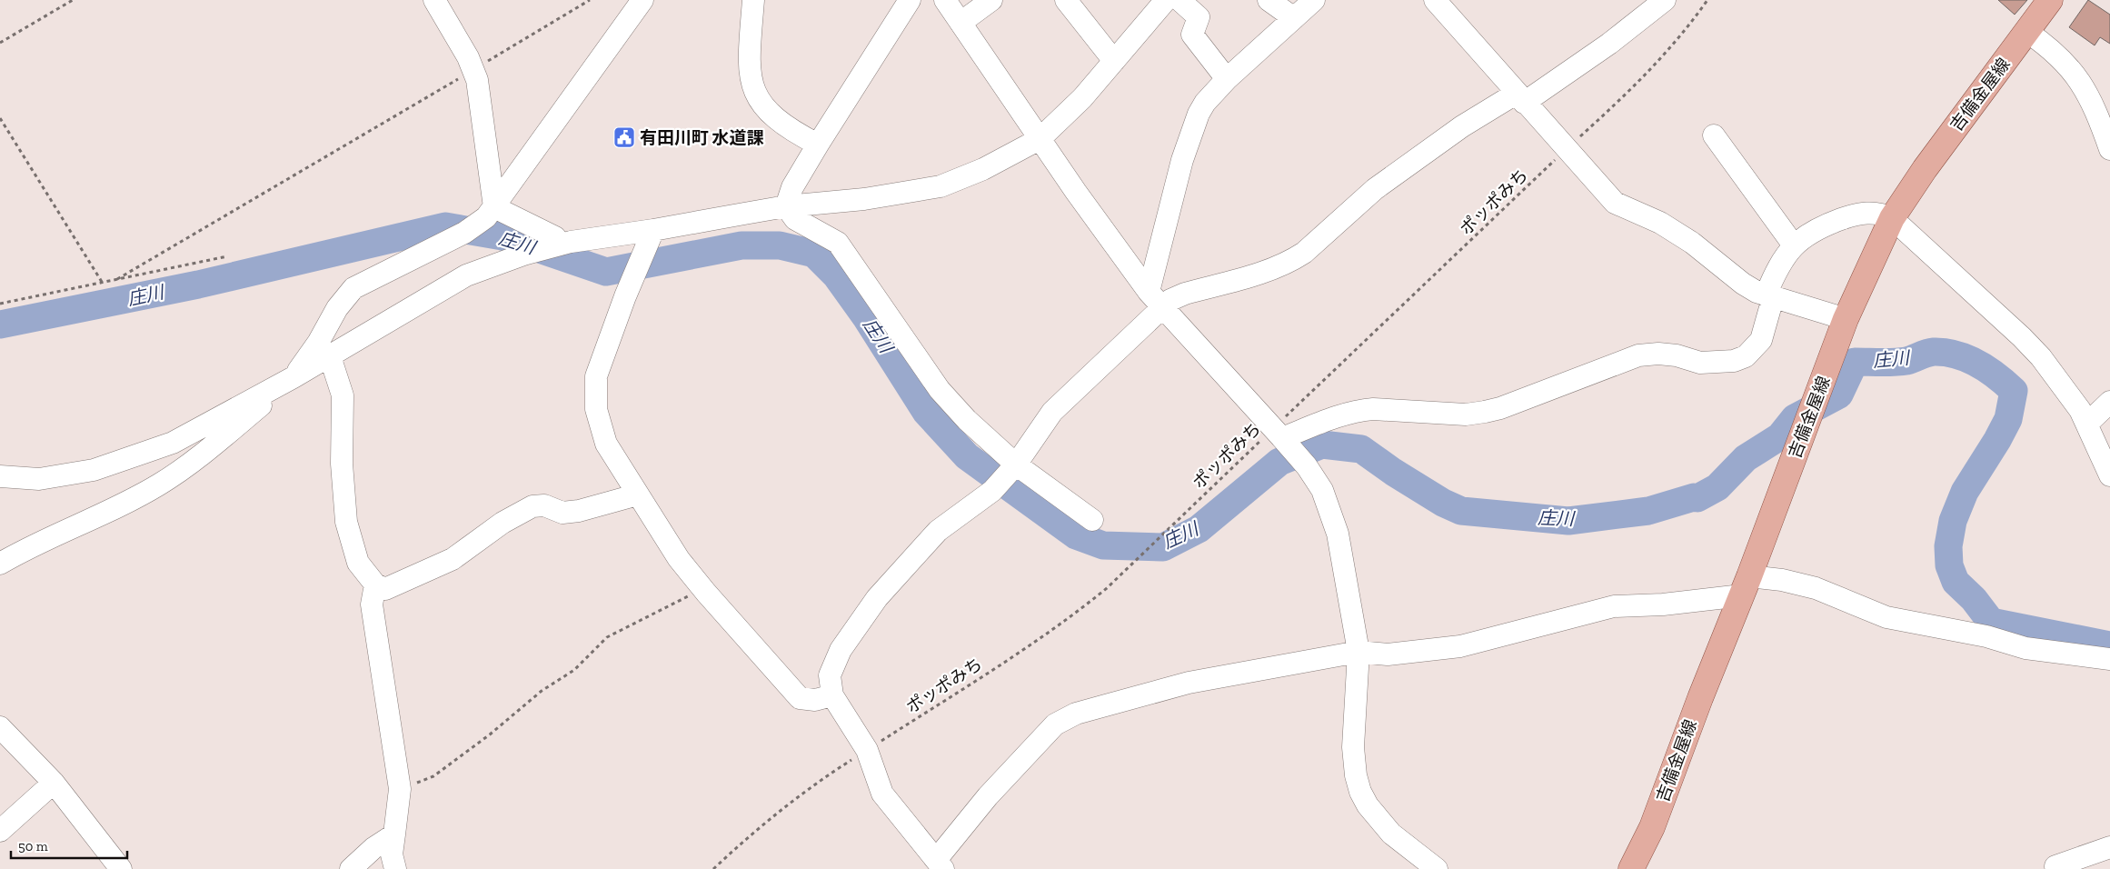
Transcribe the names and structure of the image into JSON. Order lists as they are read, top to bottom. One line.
{"streets":{"main road":["吉備金屋線"],"path":["ポッポみち"]},"water":["庄川"],"places":{"public building":["有田川町 水道課"]},"scale_bar":"50 m"}
